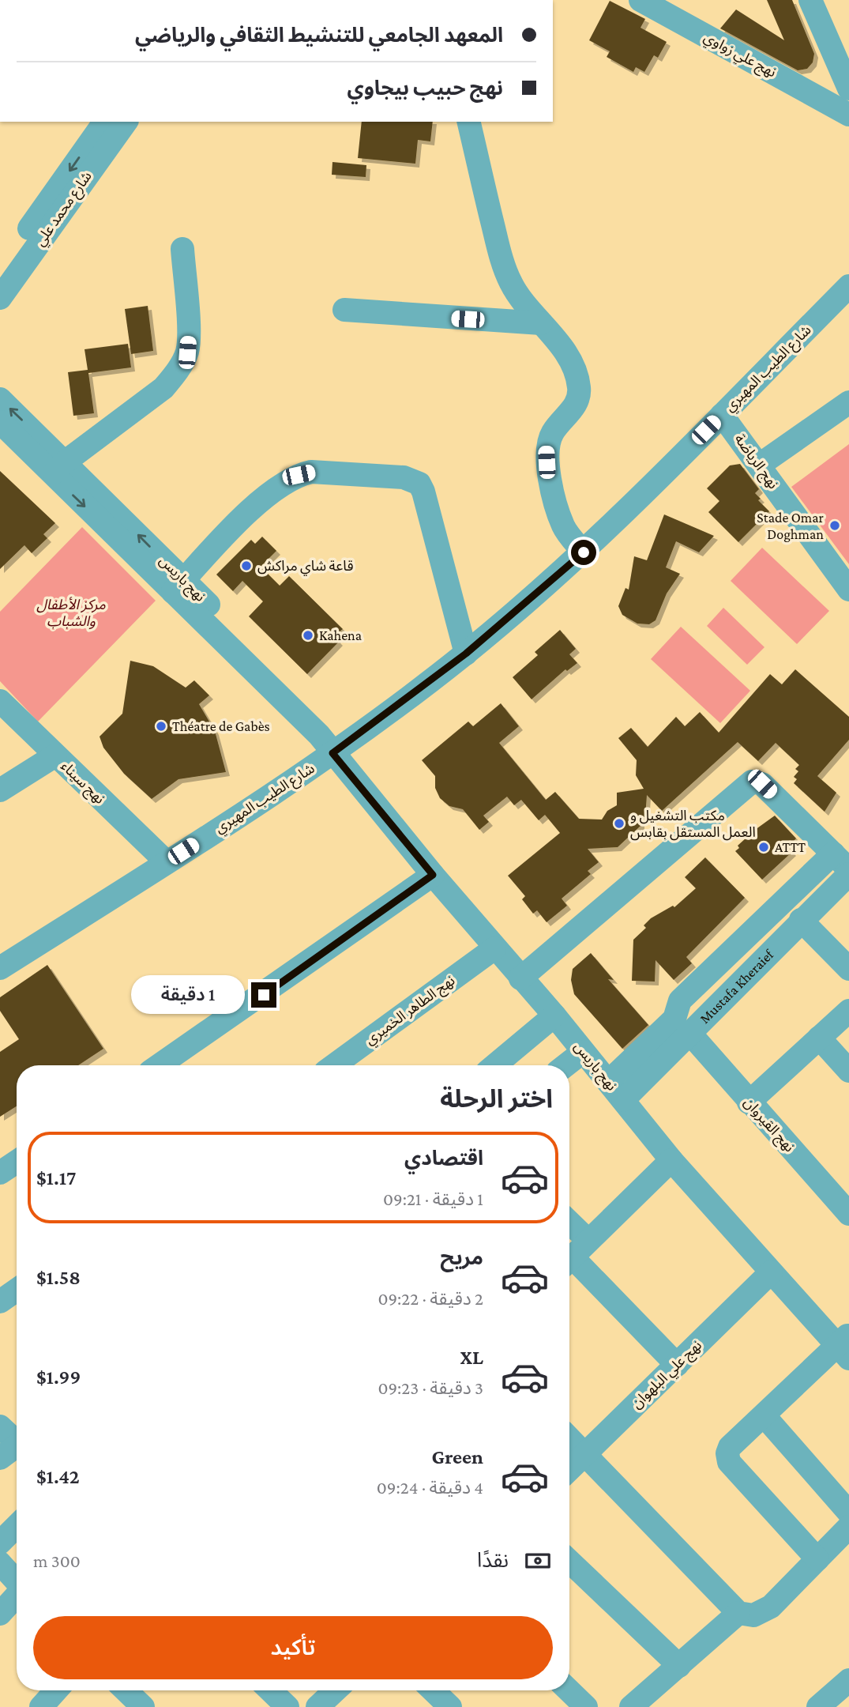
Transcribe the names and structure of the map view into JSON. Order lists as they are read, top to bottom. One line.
{"streets":{"street":["نهج علي زواوي","شارع محمد علي","شارع الطيب المهيري","نهج الرياضة","نهج باريس","نهج سيناء","Mustafa Kheraief","نهج الطاهر الخميري","نهج القيروان","نهج علي البلهوان"]},"crossings":[["شارع الطيب المهيري","نهج الرياضة"],["شارع الطيب المهيري","نهج باريس"],["شارع الطيب المهيري","نهج سيناء"],["نهج باريس","Mustafa Kheraief"],["نهج باريس","نهج الطاهر الخميري"],["نهج باريس","نهج علي البلهوان"],["Mustafa Kheraief","نهج القيروان"]],"parks":["مركز الأطفال والشباب"],"places":["Stade Omar Doghman","قاعة شاي مراكش","Kahena","Théatre de Gabès","مكتب التشغيل و العمل المستقل بقابس","ATTT"],"page":{"banner":["المعهد الجامعي للتنشيط الثقافي والرياضي","نهج حبيب بيجاوي"],"bubble":"1 دقيقة","heading":"اختر الرحلة","list":[{"name":"اقتصادي","note":"1 دقيقة · 09:21","value":"$1.17"},{"name":"مريح","note":"2 دقيقة · 09:22","value":"$1.58"},{"name":"XL","note":"3 دقيقة · 09:23","value":"$1.99"},{"name":"Green","note":"4 دقيقة · 09:24","value":"$1.42"}],"pay":["نقدًا","300 m"],"buttons":"تأكيد"}}
